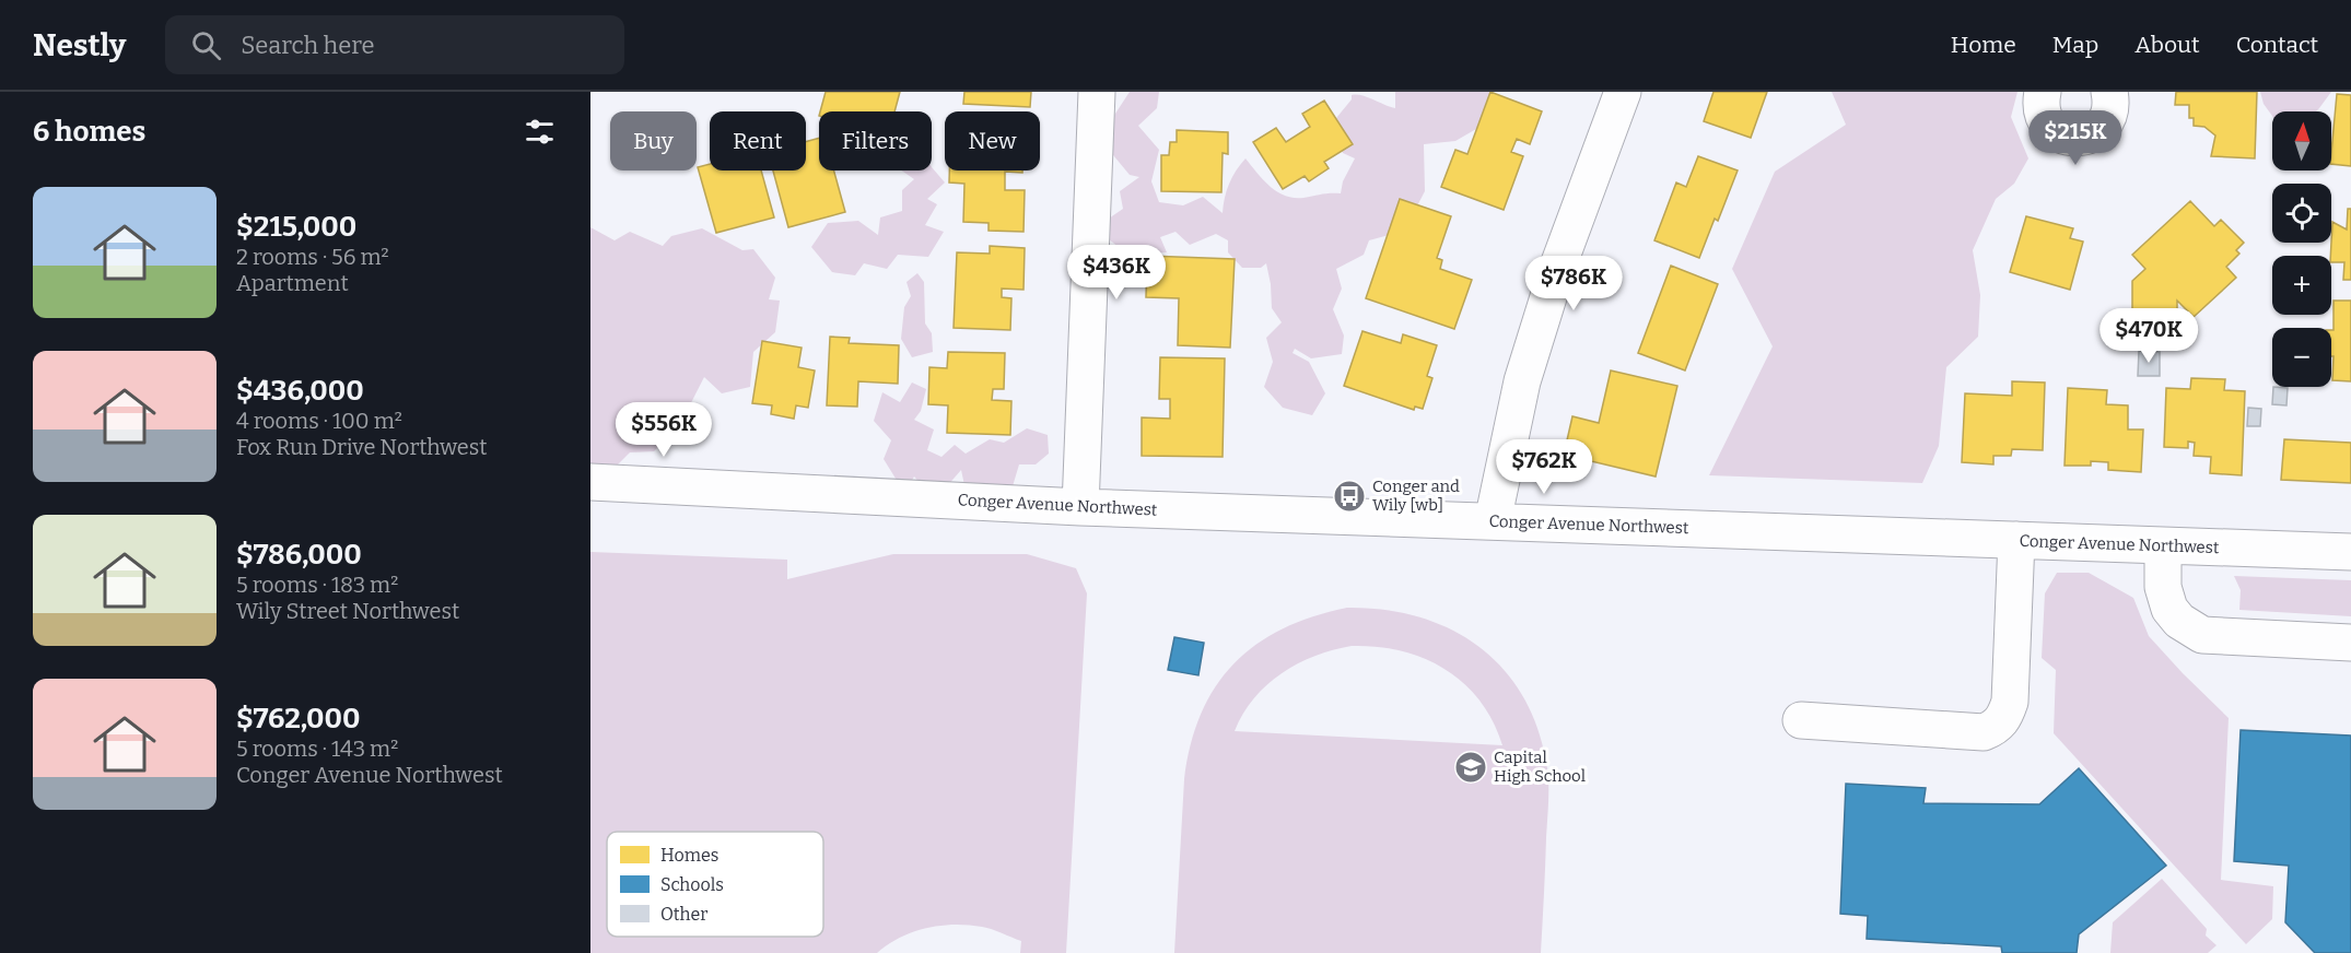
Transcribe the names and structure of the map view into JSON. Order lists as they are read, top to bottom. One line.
{"streets":{"street":["Conger Avenue Northwest"]},"places":{"bus stop":["Conger and Wily [wb]"],"school or university":["Capital High School"]},"legend":["Homes","Schools","Other"],"north":"top","page":{"header":"Nestly","search":"Search here","nav":["Home","Map","About","Contact"],"heading":"6 homes","price":["$215K","$436K","$786K","$470K","$556K","$762K"],"map_buttons":["+","−"],"chip":["Buy","Rent","Filters","New"],"list":[{"name":"$215,000","note":"2 rooms · 56 m² · Apartment"},{"name":"$436,000","note":"4 rooms · 100 m² · Fox Run Drive Northwest"},{"name":"$786,000","note":"5 rooms · 183 m² · Wily Street Northwest"},{"name":"$762,000","note":"5 rooms · 143 m² · Conger Avenue Northwest"}]}}
